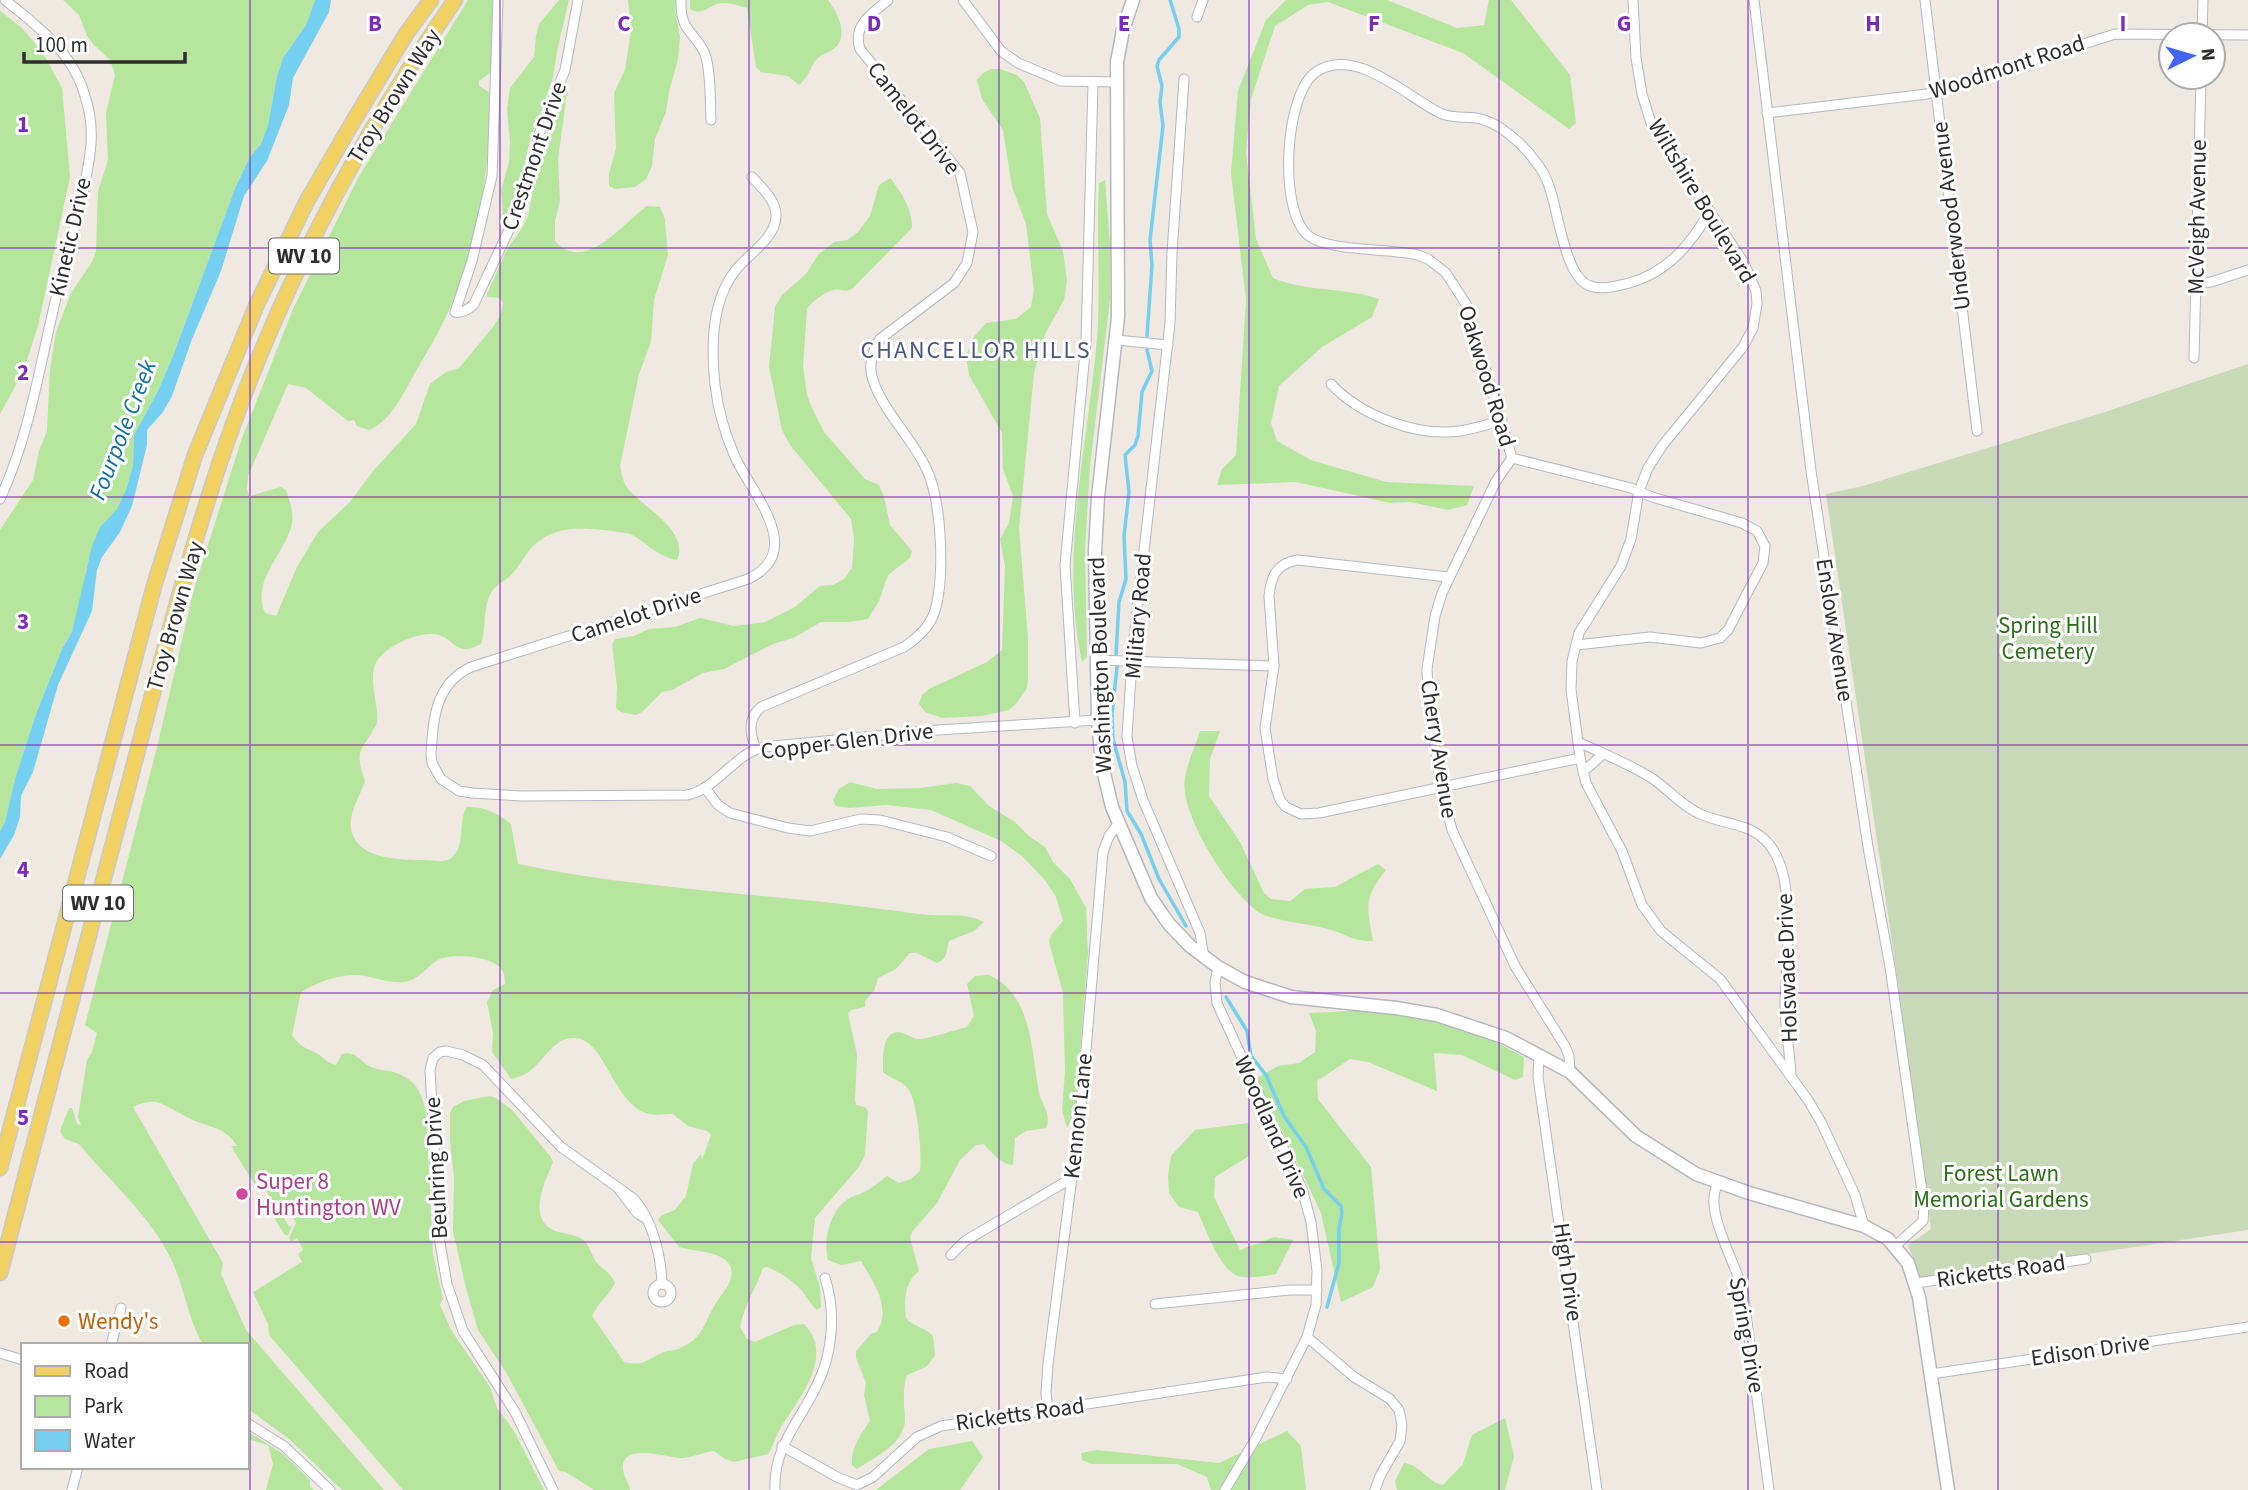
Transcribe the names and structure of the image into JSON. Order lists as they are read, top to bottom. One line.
{"streets":{"main road":["Troy Brown Way","WV 10"],"street":["Woodmont Road","Camelot Drive","Crestmont Drive","Wiltshire Boulevard","Underwood Avenue","McVeigh Avenue","Kinetic Drive","Oakwood Road","Military Road","Enslow Avenue","Washington Boulevard","Copper Glen Drive","Cherry Avenue","Holswade Drive","Kennon Lane","Woodland Drive","Beuhring Drive","Ricketts Road","High Drive","Spring Drive","Edison Drive"]},"crossings":[["Woodmont Road","Underwood Avenue"],["Woodmont Road","Enslow Avenue"],["Camelot Drive","Copper Glen Drive"],["Wiltshire Boulevard","Oakwood Road"],["Wiltshire Boulevard","Washington Boulevard"],["Wiltshire Boulevard","Holswade Drive"],["Oakwood Road","Cherry Avenue"],["Military Road","Washington Boulevard"],["Enslow Avenue","Washington Boulevard"],["Washington Boulevard","Copper Glen Drive"],["Washington Boulevard","Cherry Avenue"],["Washington Boulevard","Kennon Lane"],["Washington Boulevard","Woodland Drive"],["Washington Boulevard","Ricketts Road"],["Washington Boulevard","High Drive"],["Washington Boulevard","Spring Drive"],["Washington Boulevard","Edison Drive"],["Kennon Lane","Ricketts Road"],["Woodland Drive","Ricketts Road"]],"districts":["CHANCELLOR HILLS"],"water":["Fourpole Creek"],"parks":["Spring Hill Cemetery","Forest Lawn Memorial Gardens"],"places":["Super 8 Huntington WV","Wendy's"],"legend":["Road","Park","Water"],"scale_bar":"100 m","north":"right","grid":{"columns":["B","C","D","E","F","G","H","I"],"rows":["1","2","3","4","5"]}}
